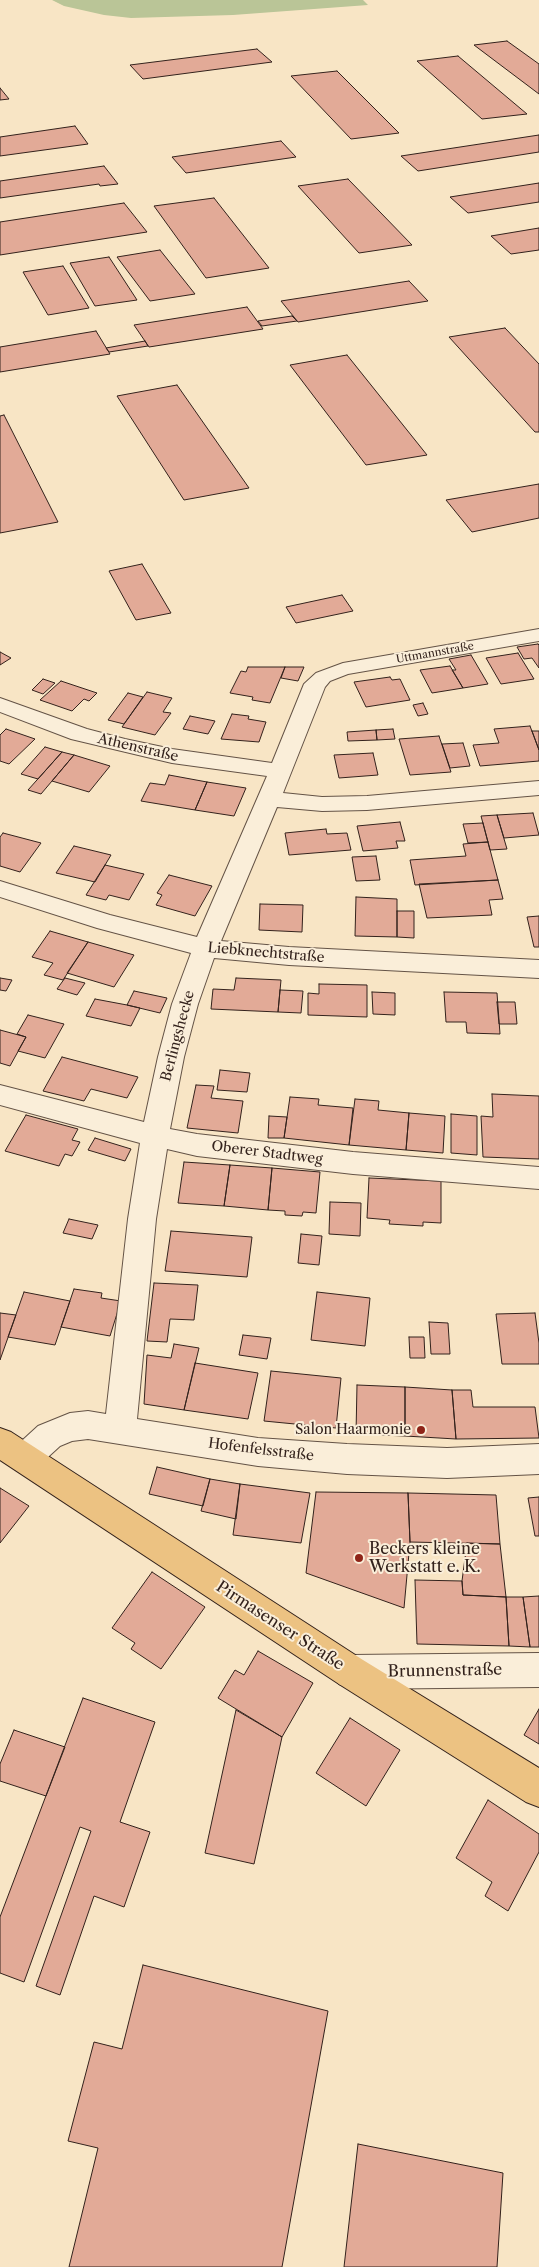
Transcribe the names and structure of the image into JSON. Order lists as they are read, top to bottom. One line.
{"streets":{"main road":["Pirmasenser Straße"],"street":["Uttmannstraße","Athenstraße","Liebknechtstraße","Berlingshecke","Oberer Stadtweg","Hofenfelsstraße","Brunnenstraße"]},"crossings":[["Uttmannstraße","Berlingshecke"],["Athenstraße","Berlingshecke"],["Liebknechtstraße","Berlingshecke"],["Berlingshecke","Oberer Stadtweg"],["Berlingshecke","Hofenfelsstraße"],["Hofenfelsstraße","Pirmasenser Straße"],["Pirmasenser Straße","Brunnenstraße"]],"places":["Salon Haarmonie","Beckers kleine Werkstatt e. K."]}
